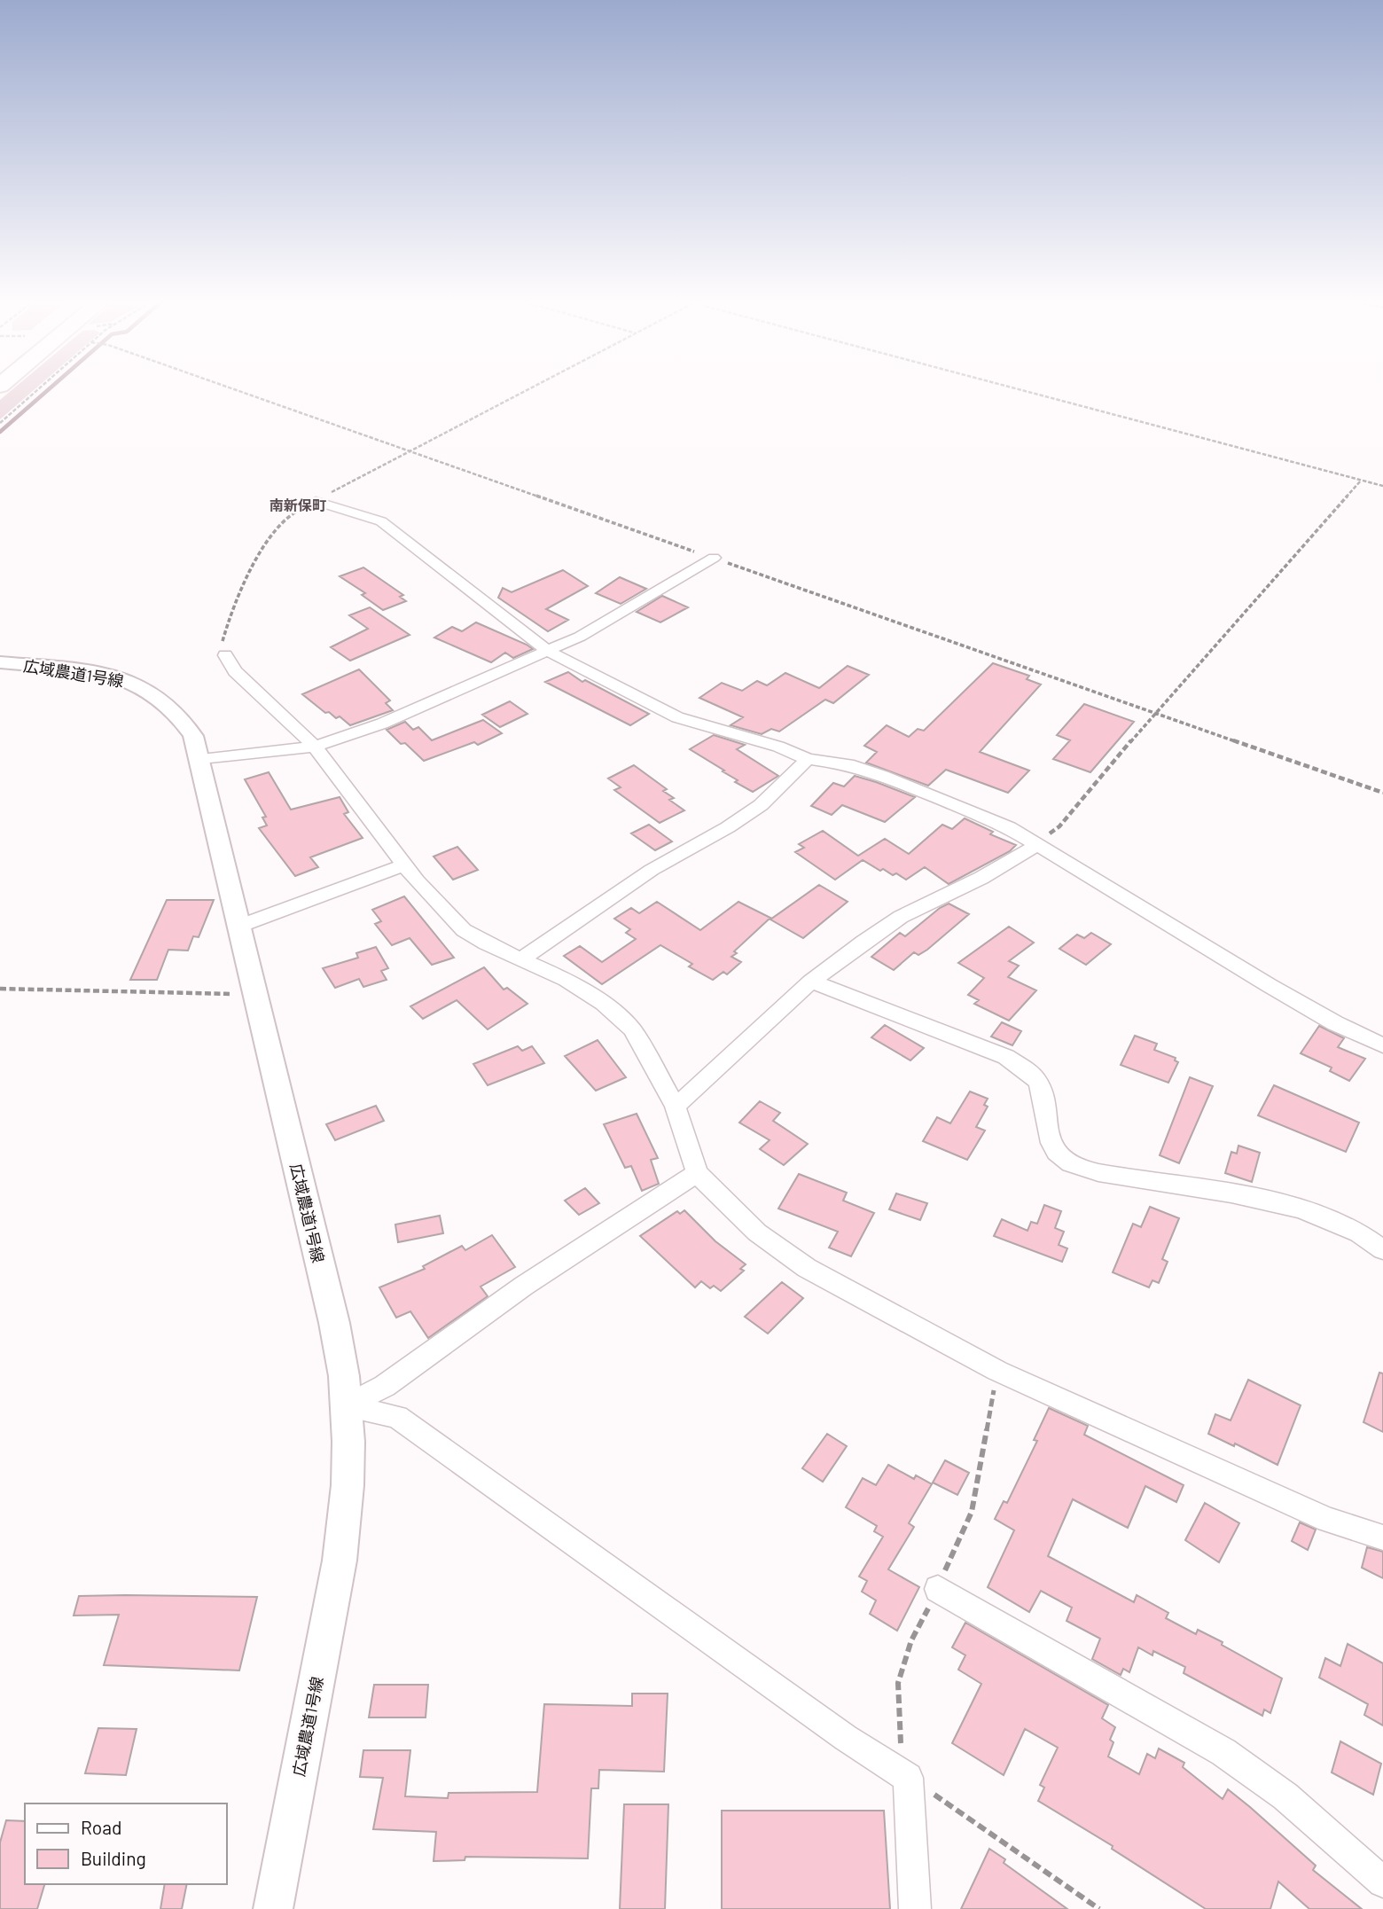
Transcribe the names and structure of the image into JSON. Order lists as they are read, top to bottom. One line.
{"streets":{"street":["広域農道1号線"]},"districts":["南新保町"],"legend":["Road","Building"]}
